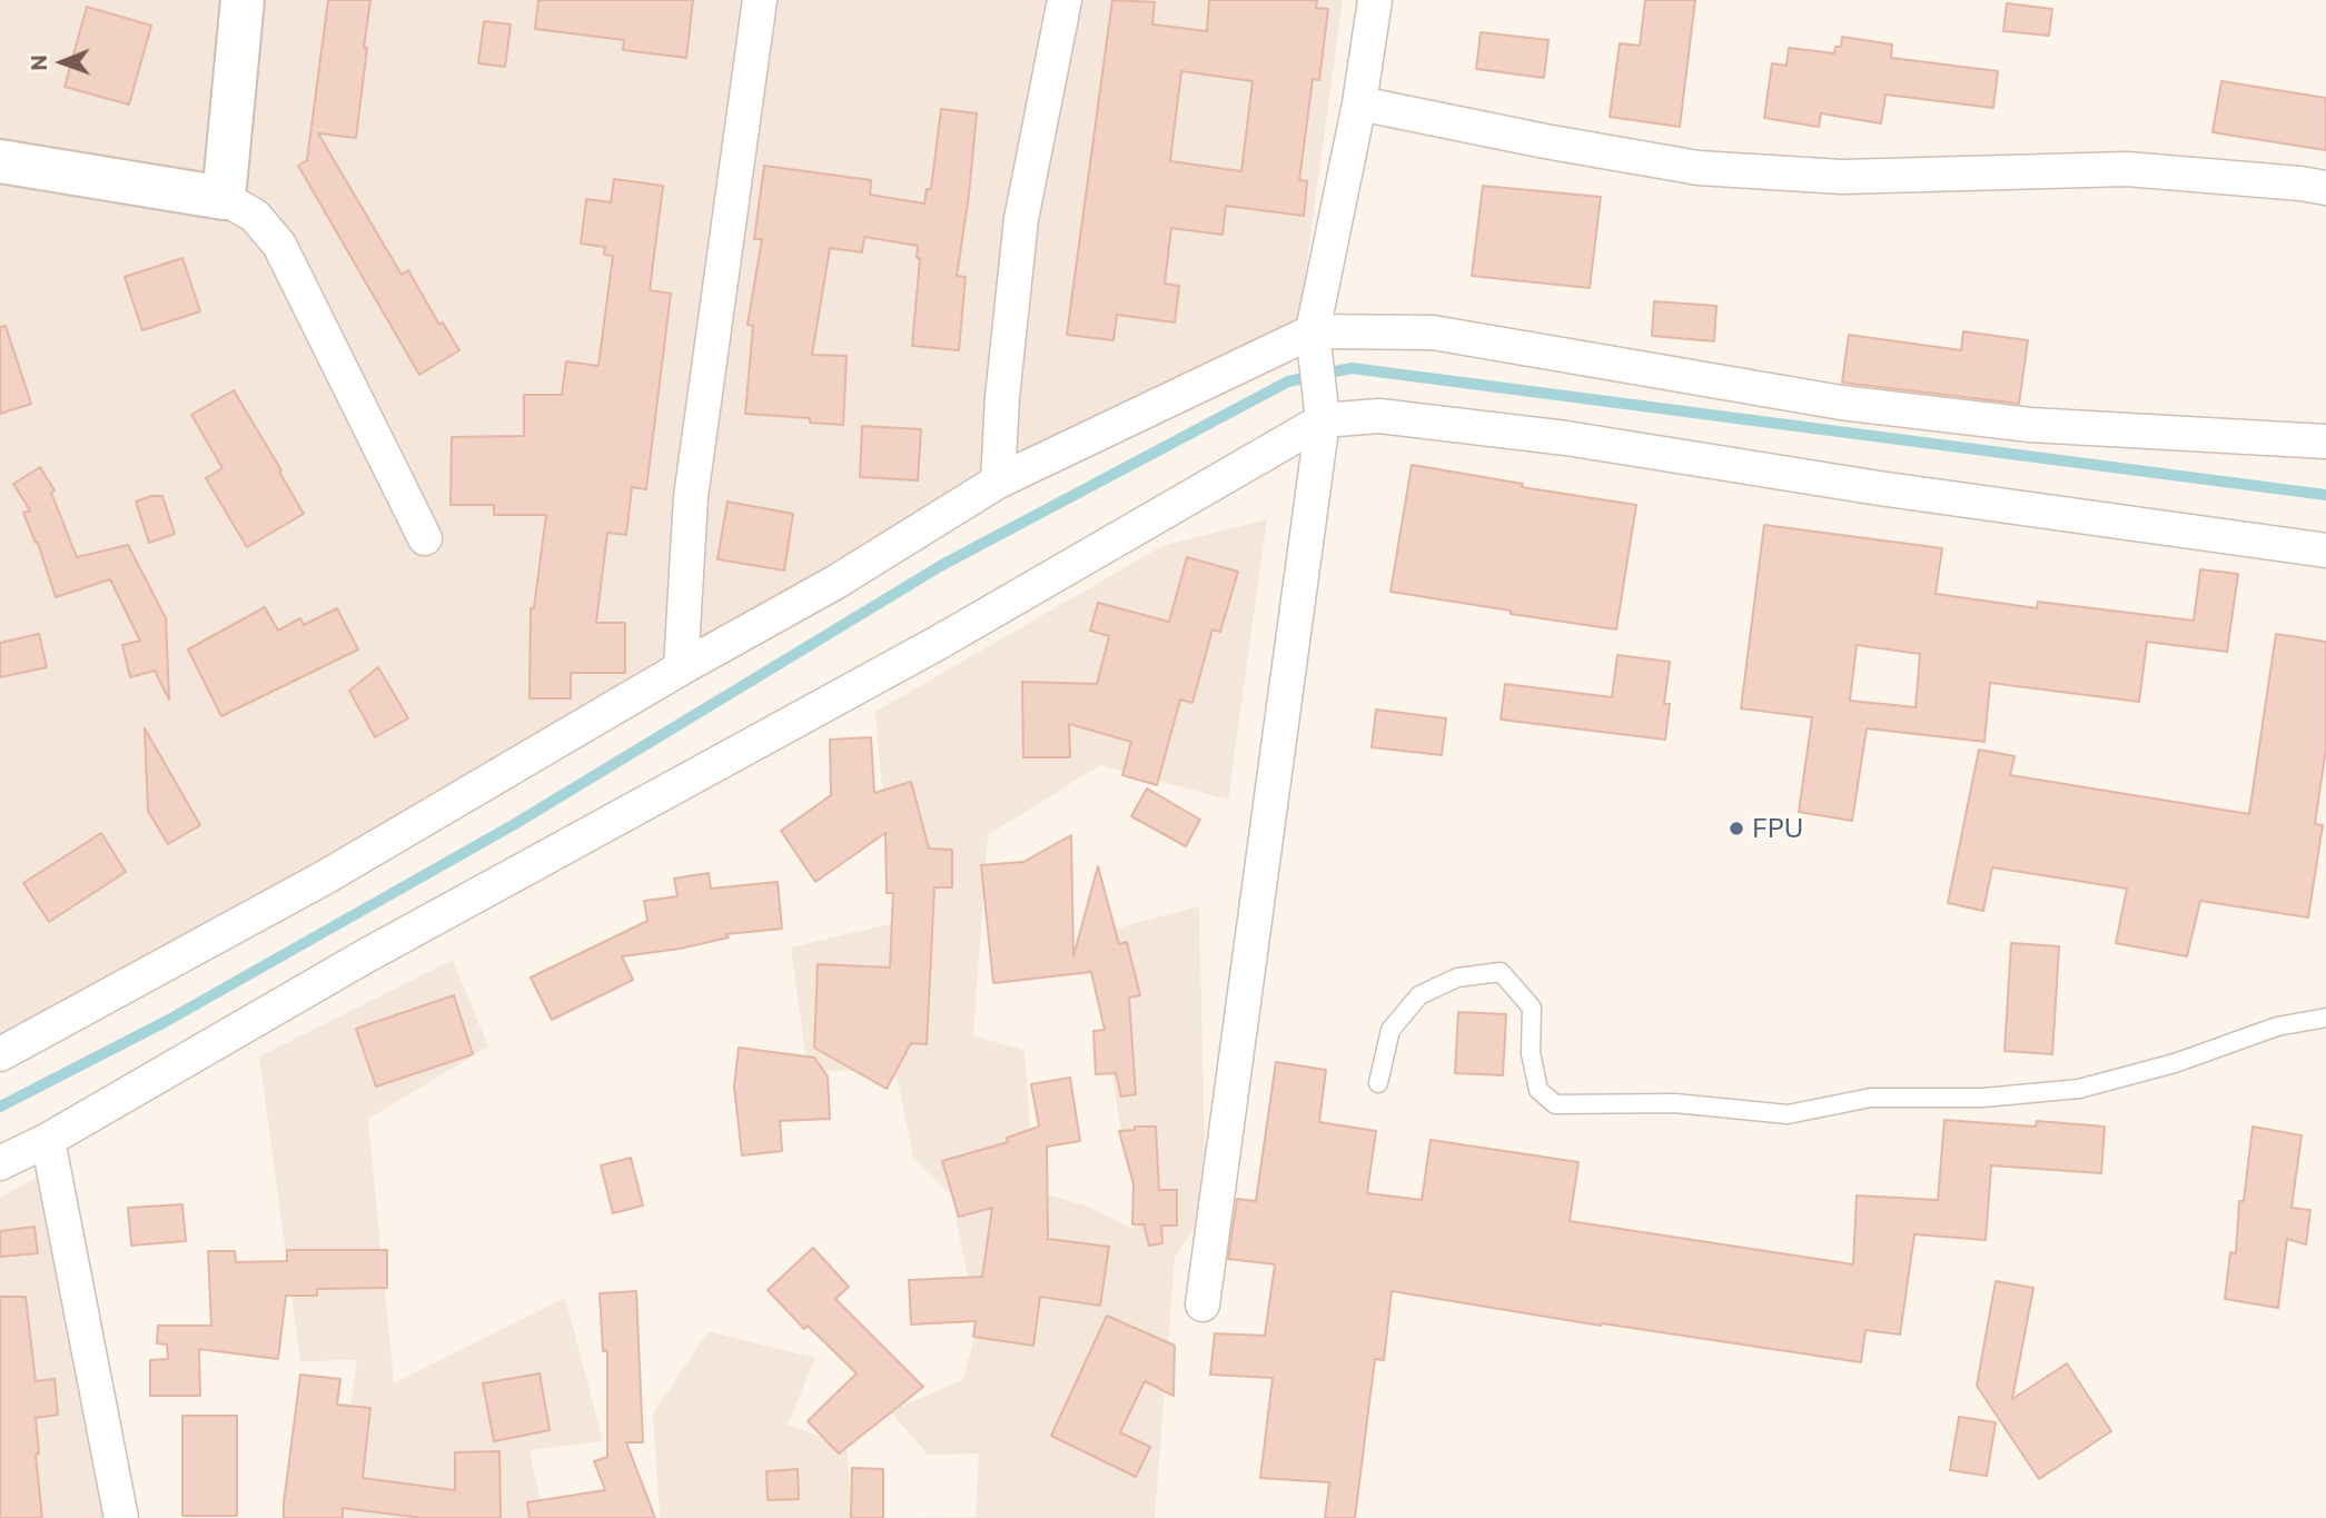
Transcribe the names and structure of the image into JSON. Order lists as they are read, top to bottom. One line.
{"places":["FPU"],"north":"left"}
